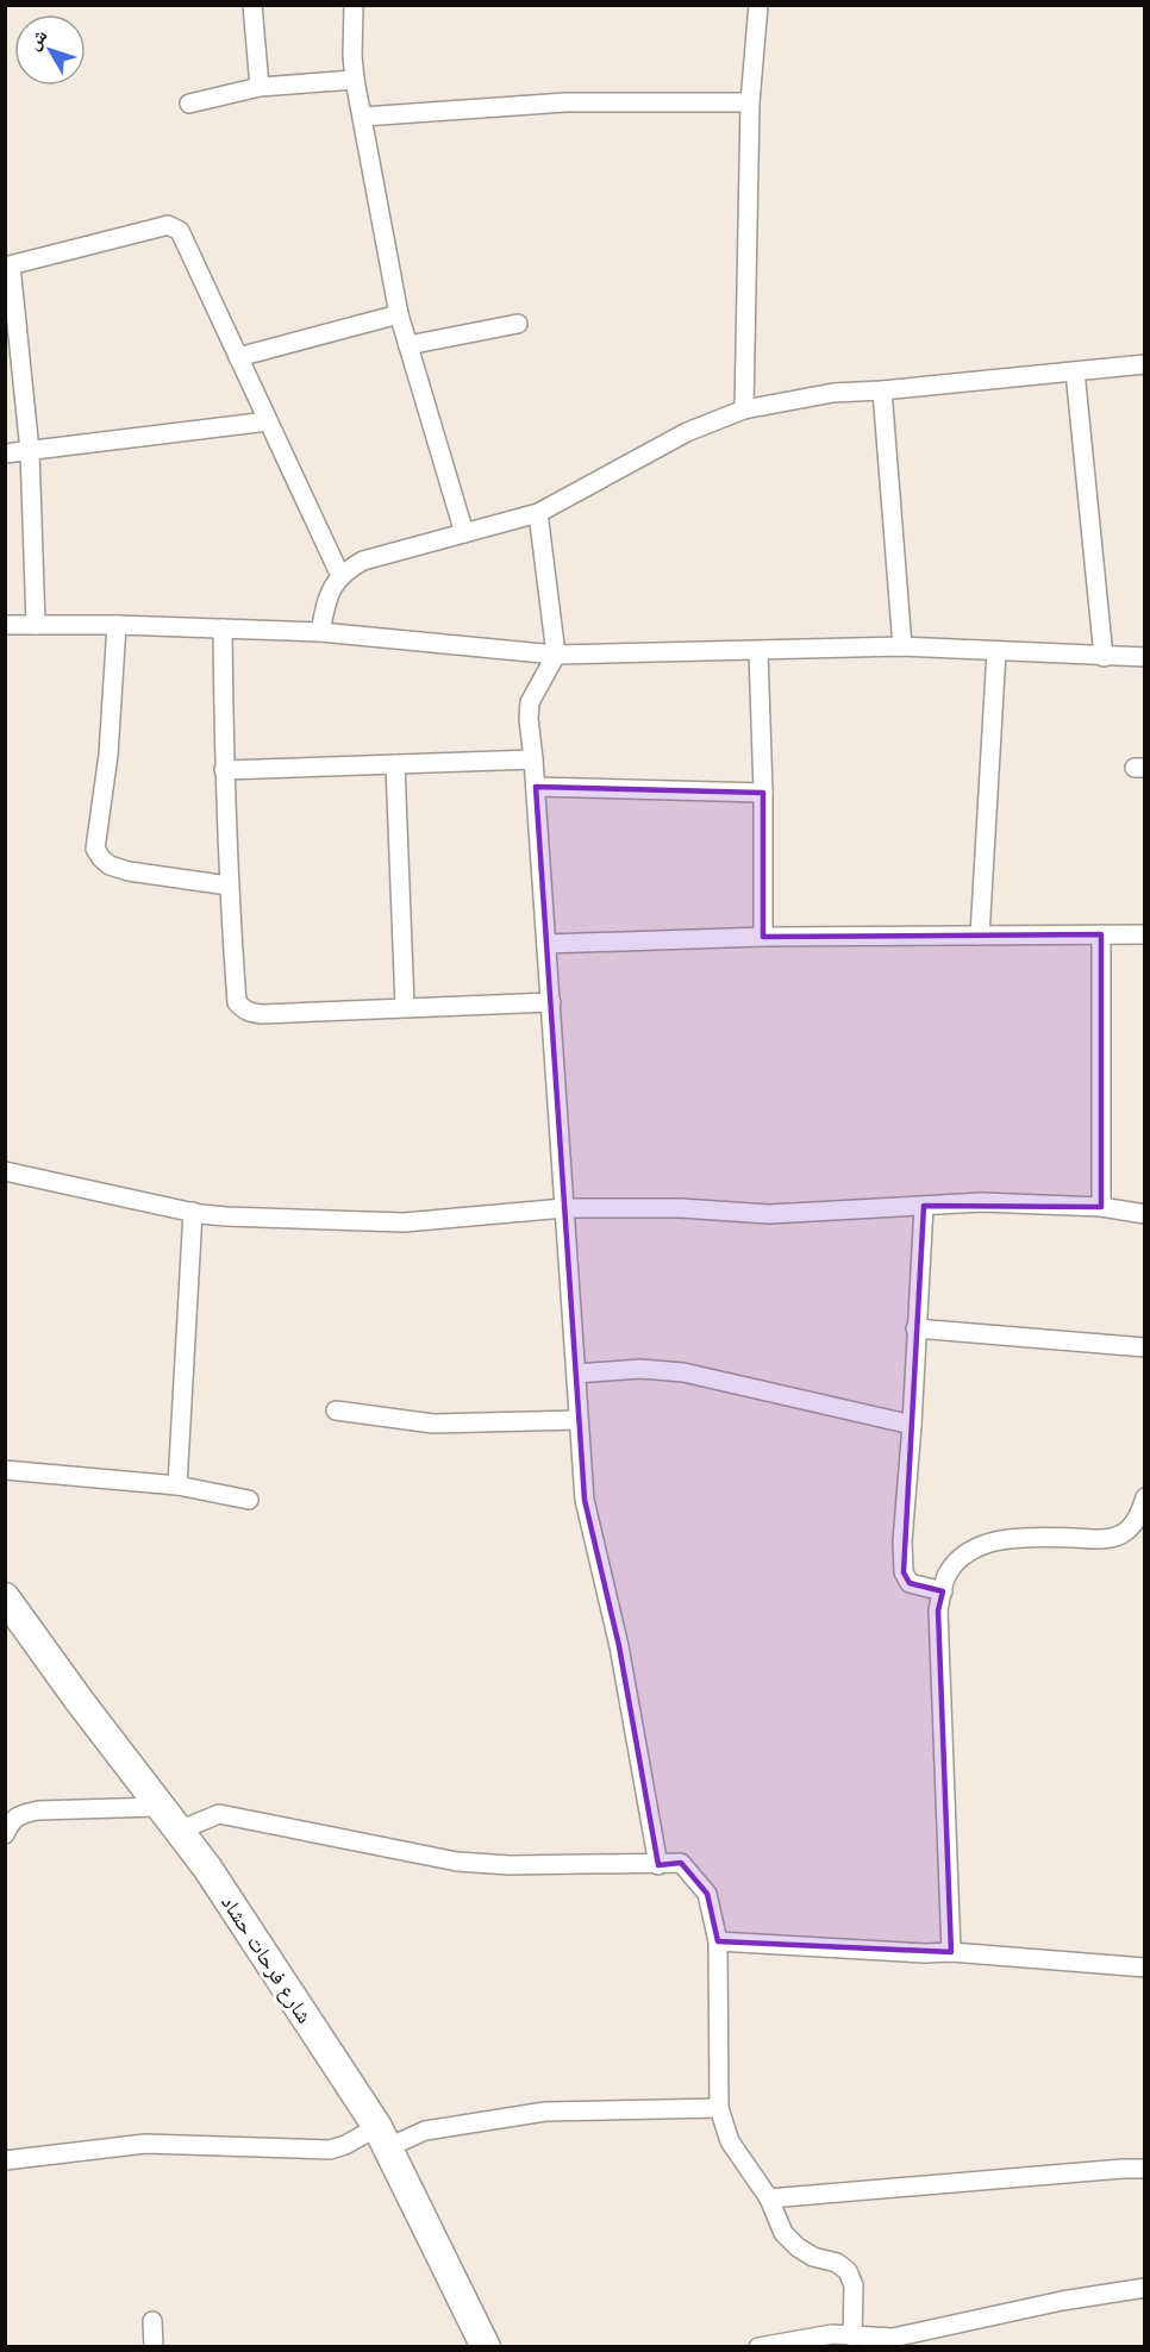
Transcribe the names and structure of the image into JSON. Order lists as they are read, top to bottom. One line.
{"streets":{"main road":["شارع فرحات حشاد"]},"north":"top left"}
